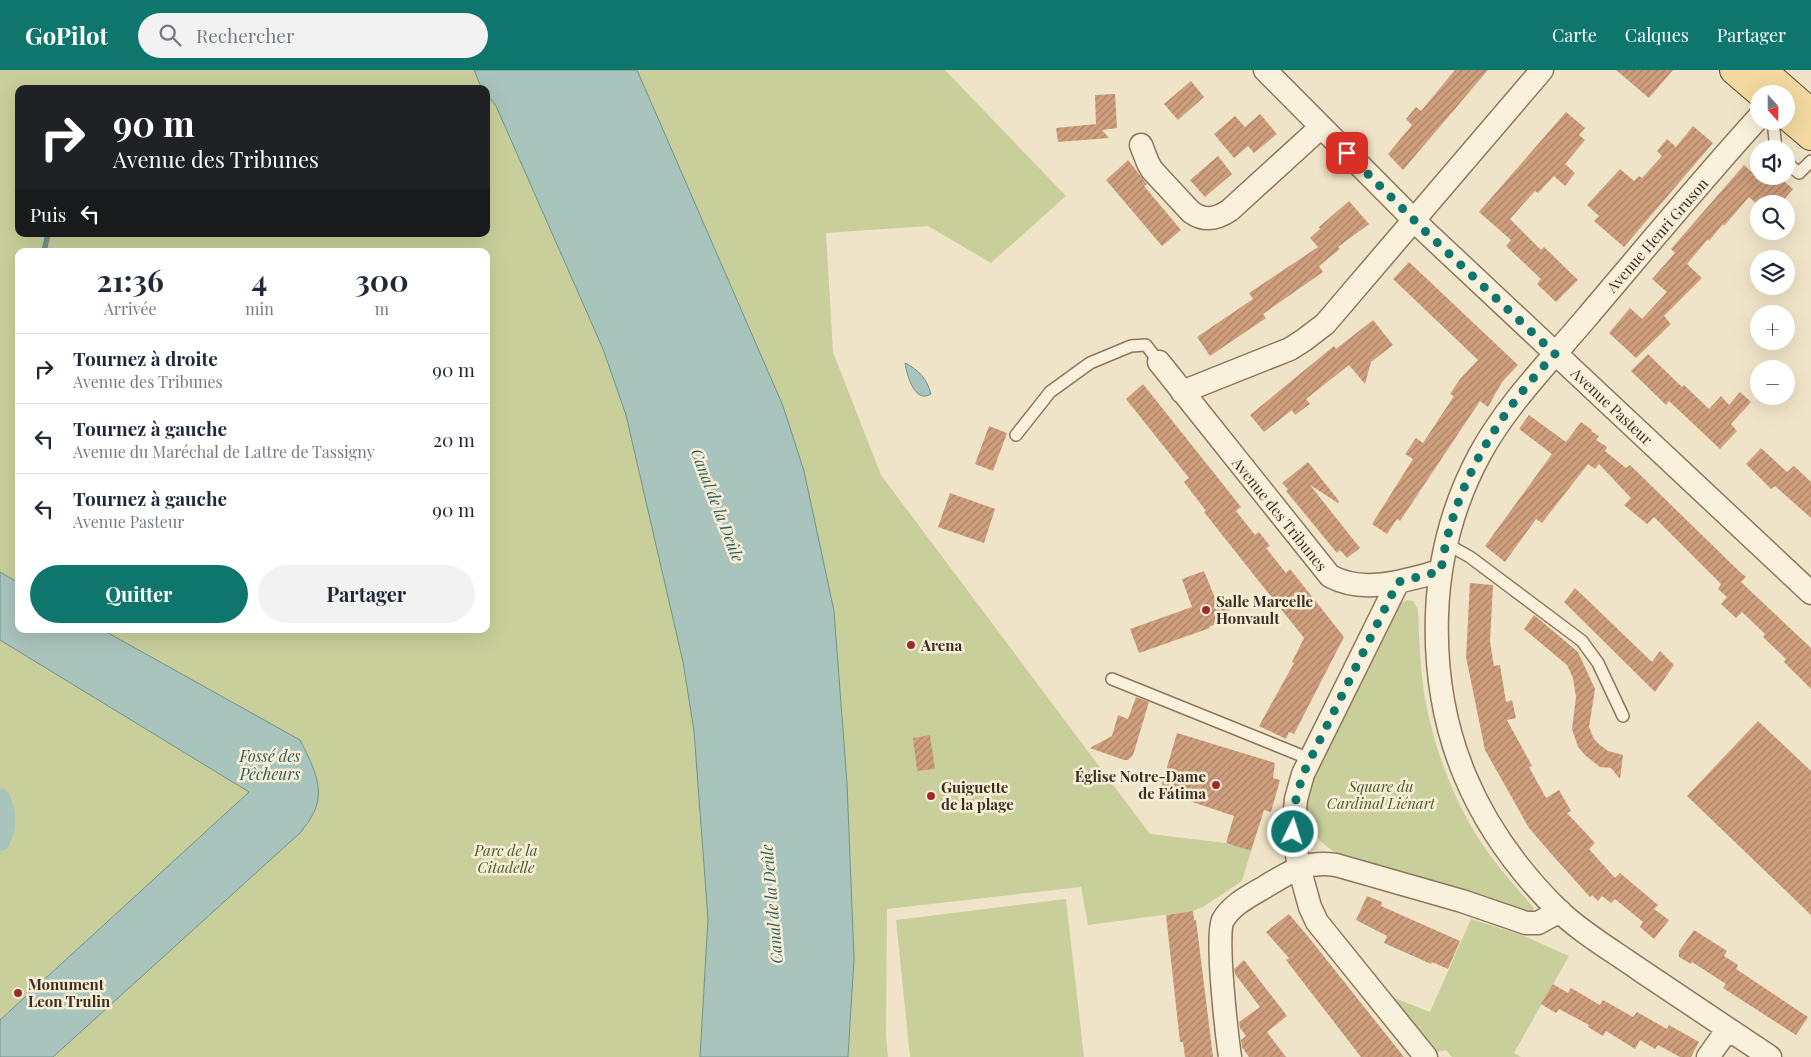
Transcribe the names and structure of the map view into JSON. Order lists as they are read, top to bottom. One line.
{"streets":{"street":["Avenue Henri Gruson","Avenue Pasteur","Avenue des Tribunes"]},"crossings":[["Avenue Henri Gruson","Avenue Pasteur"],["Avenue Henri Gruson","Avenue des Tribunes"]],"water":["Canal de la Deûle","Fossé des Pêcheurs"],"parks":["Square du Cardinal Liénart","Parc de la Citadelle"],"places":["Salle Marcelle Honvault","Arena","Église Notre-Dame de Fátima","Guiguette de la plage","Monument Leon Trulin"],"north":"bottom","page":{"header":"GoPilot","search":"Rechercher","nav":["Carte","Calques","Partager"],"map_buttons":["+","−"],"turn":["90 m","Avenue des Tribunes"],"then":"Puis","eta":["21:36","Arrivée","4","min","300","m"],"list":[{"name":"Tournez à droite","note":"Avenue des Tribunes","value":"90 m"},{"name":"Tournez à gauche","note":"Avenue du Maréchal de Lattre de Tassigny","value":"20 m"},{"name":"Tournez à gauche","note":"Avenue Pasteur","value":"90 m"}],"buttons":["Quitter","Partager"]}}
